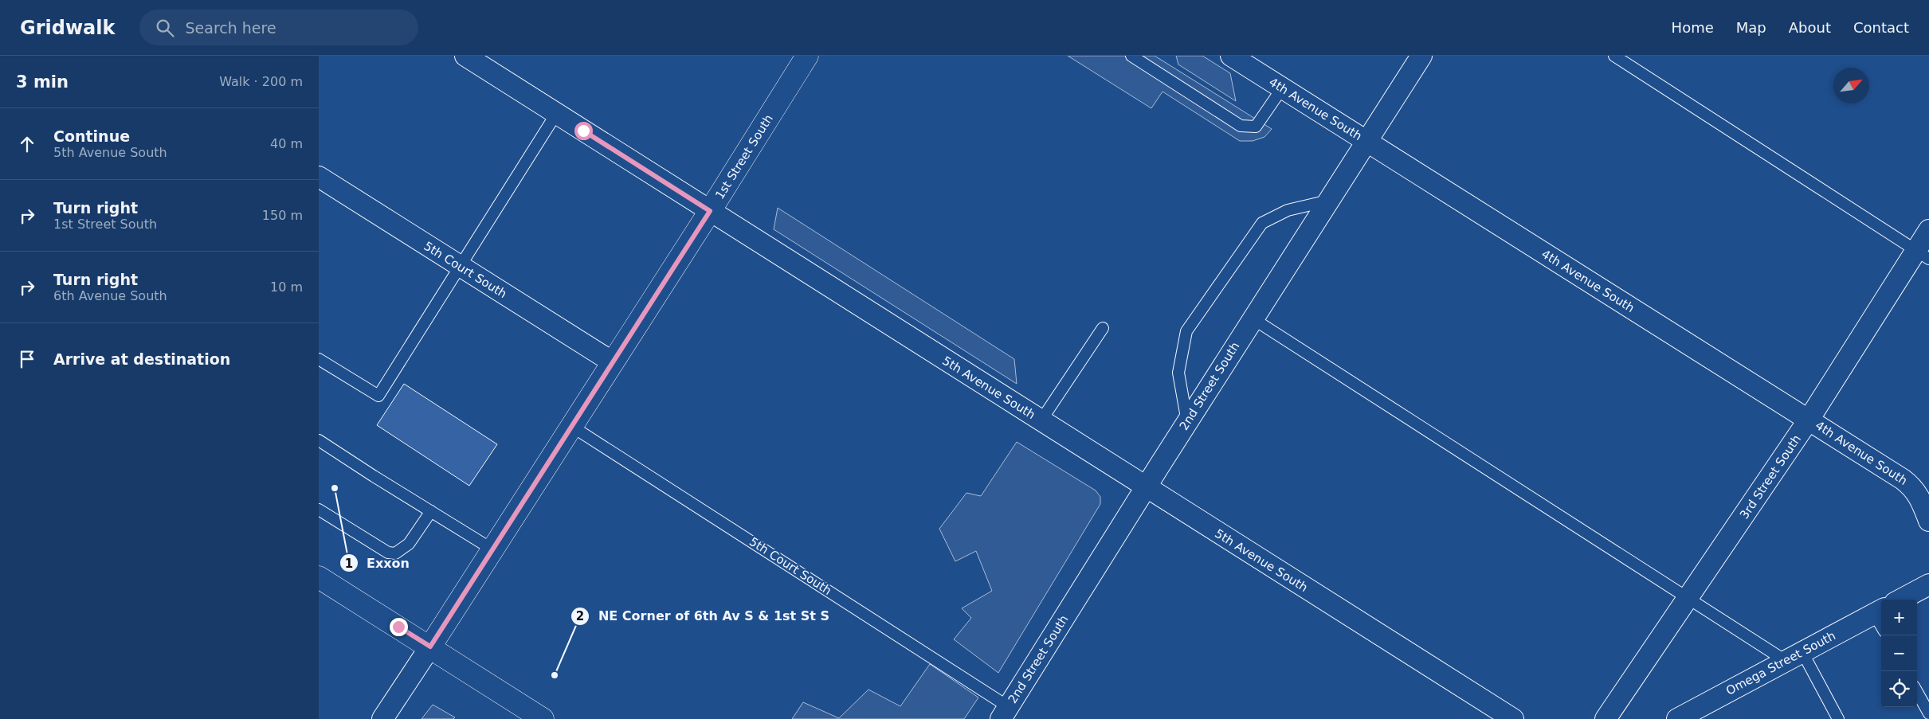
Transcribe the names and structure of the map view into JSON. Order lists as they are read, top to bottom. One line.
{"streets":{"street":["4th Avenue South","1st Street South","5th Court South","2nd Street South","5th Avenue South","3rd Street South","Omega Street South"]},"crossings":[["4th Avenue South","2nd Street South"],["4th Avenue South","3rd Street South"],["1st Street South","5th Court South"],["1st Street South","5th Avenue South"],["5th Court South","2nd Street South"],["2nd Street South","5th Avenue South"]],"places":["Exxon","NE Corner of 6th Av S & 1st St S"],"north":"top right","page":{"header":"Gridwalk","search":"Search here","nav":["Home","Map","About","Contact"],"heading":["3 min","Walk · 200 m"],"list":[["Continue","5th Avenue South","40 m"],["Turn right","1st Street South","150 m"],["Turn right","6th Avenue South","10 m"],"Arrive at destination"],"map_buttons":["+","−"]}}
